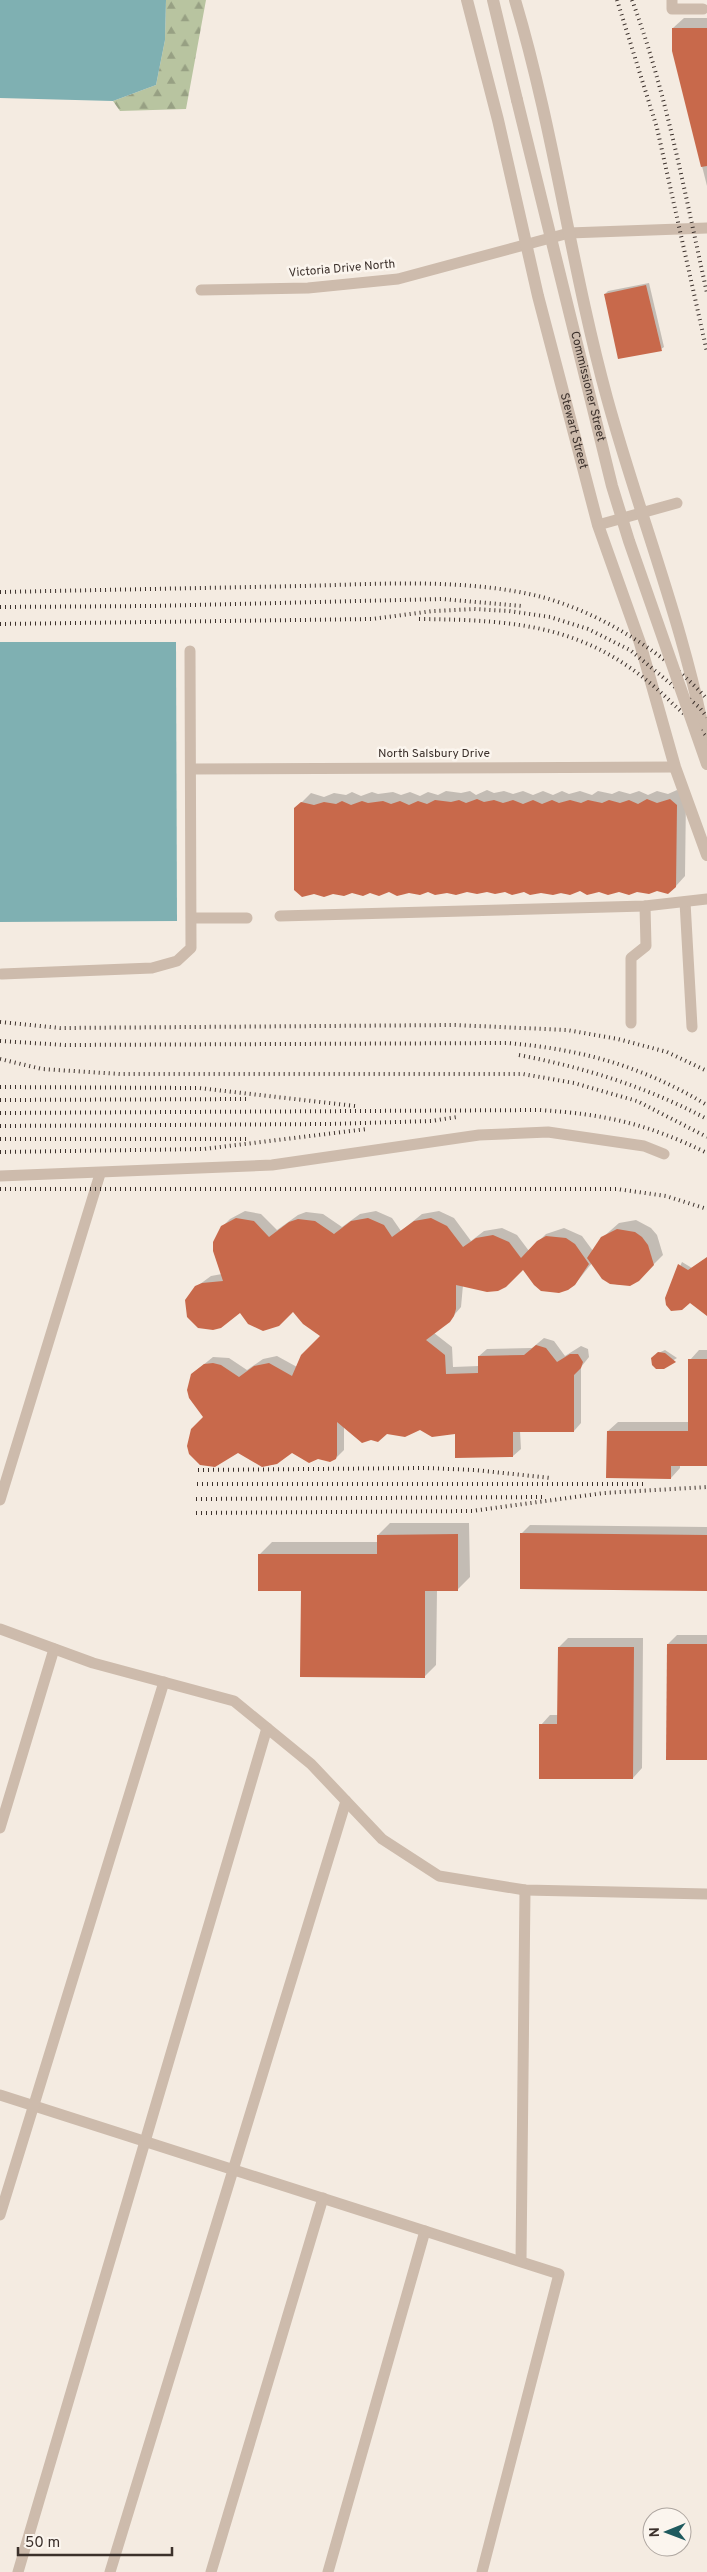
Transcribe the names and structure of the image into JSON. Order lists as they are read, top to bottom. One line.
{"streets":{"street":["Commissioner Street","Stewart Street"],"lane":["Victoria Drive North","North Salsbury Drive"]},"crossings":[["Victoria Drive North","Stewart Street"],["Stewart Street","North Salsbury Drive"]],"scale_bar":"50 m","north":"left"}
